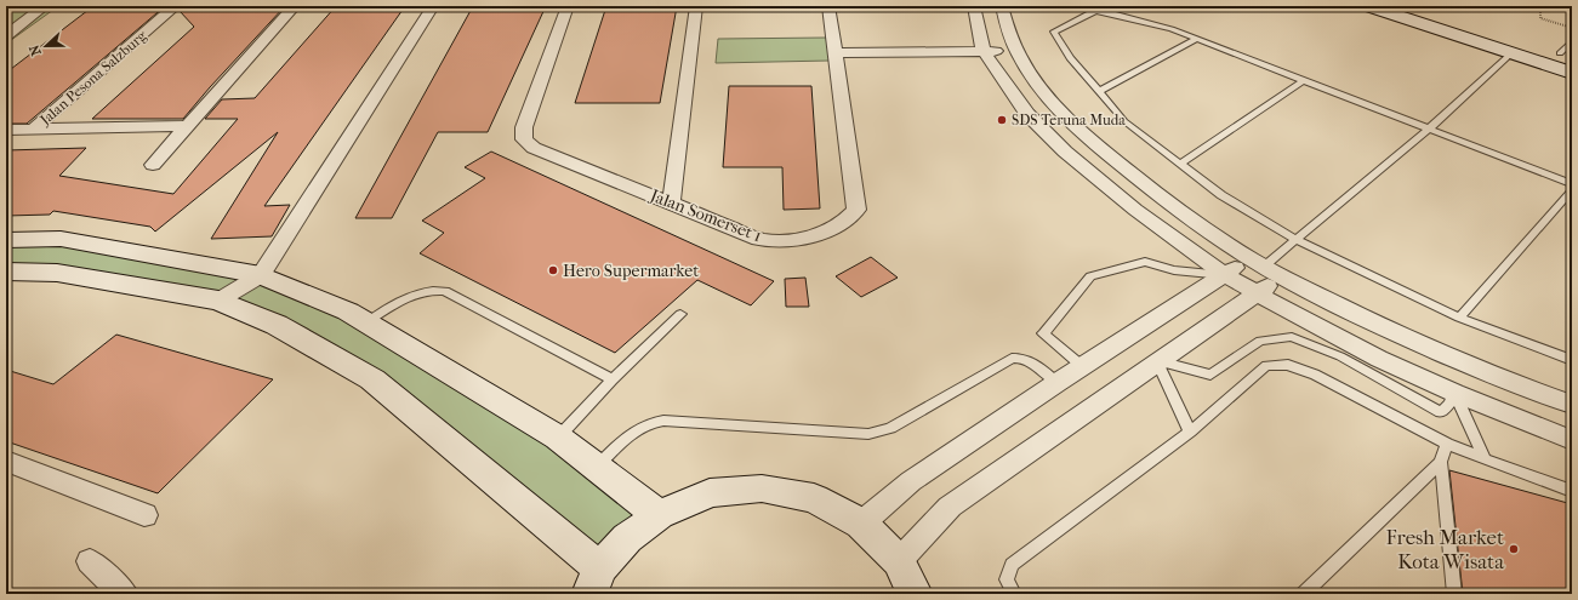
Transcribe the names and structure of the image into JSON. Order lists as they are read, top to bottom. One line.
{"streets":{"street":["Jalan Pesona Salzburg","Jalan Somerset 1"]},"places":["SDS Teruna Muda","Hero Supermarket","Fresh Market Kota Wisata"],"north":"left"}
